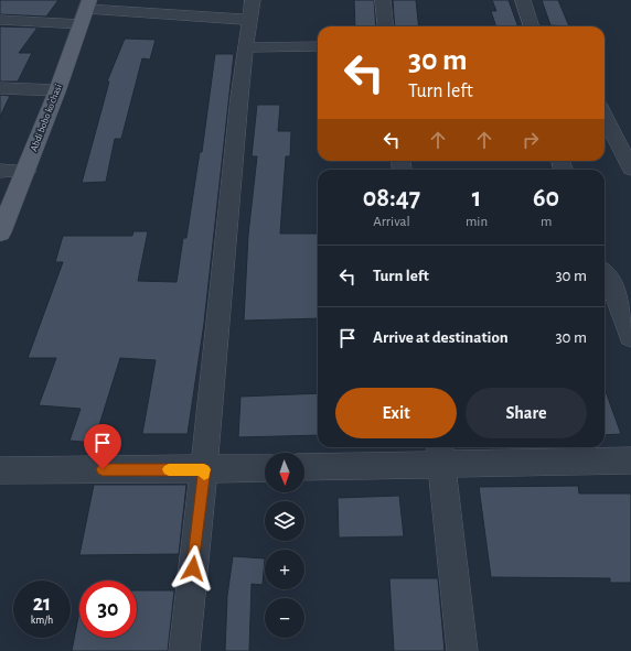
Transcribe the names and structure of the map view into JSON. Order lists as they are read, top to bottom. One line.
{"streets":{"main road":["Abdi bobo ko'chasi"]},"north":"bottom","page":{"turn":["30 m","Turn left"],"eta":["08:47","Arrival","1","min","60","m"],"list":[{"name":"Turn left","value":"30 m"},{"name":"Arrive at destination","value":"30 m"}],"buttons":["Exit","Share"],"map_buttons":["+","−"],"speed":"21 km/h","limit":"30"}}
